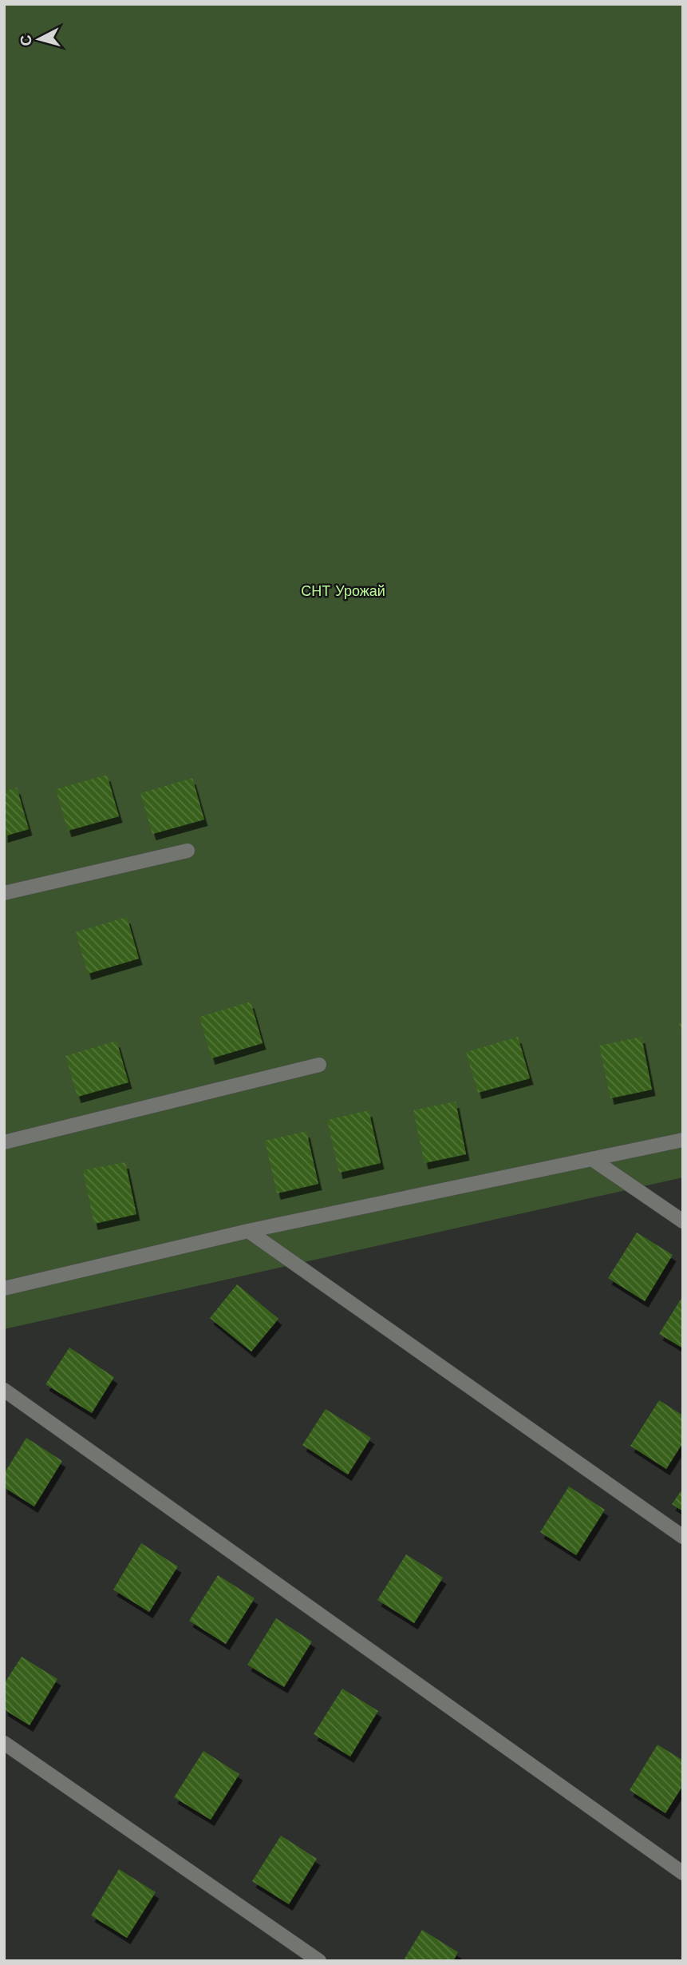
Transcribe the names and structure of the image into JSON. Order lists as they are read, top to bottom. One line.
{"parks":["СНТ Урожай"],"north":"left"}
